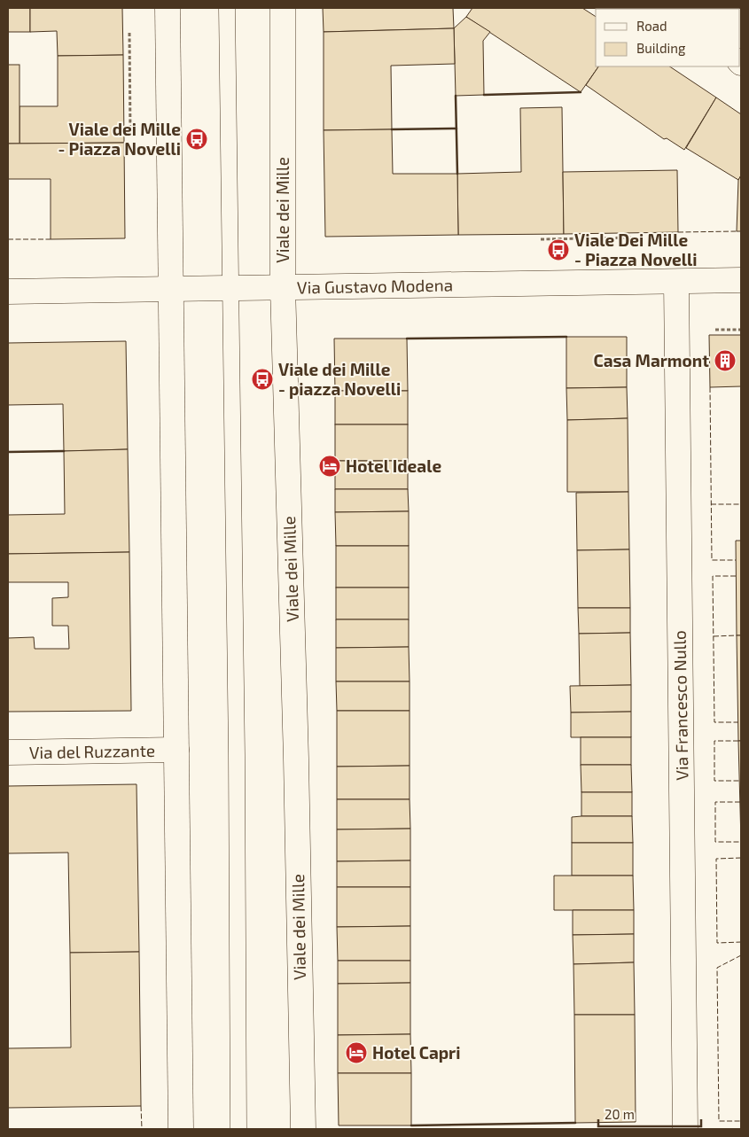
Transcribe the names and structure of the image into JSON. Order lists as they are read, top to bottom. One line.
{"streets":{"main road":["Viale dei Mille","Via Gustavo Modena","Via Francesco Nullo","Via del Ruzzante"]},"crossings":[["Viale dei Mille","Via Gustavo Modena"],["Via Gustavo Modena","Via Francesco Nullo"]],"places":{"bus stop":["Viale dei Mille - Piazza Novelli","Viale Dei Mille - Piazza Novelli","Viale dei Mille - piazza Novelli"],"building":["Casa Marmont"],"hotel":["Hotel Ideale","Hotel Capri"]},"legend":["Road","Building"],"scale_bar":"20 m"}
